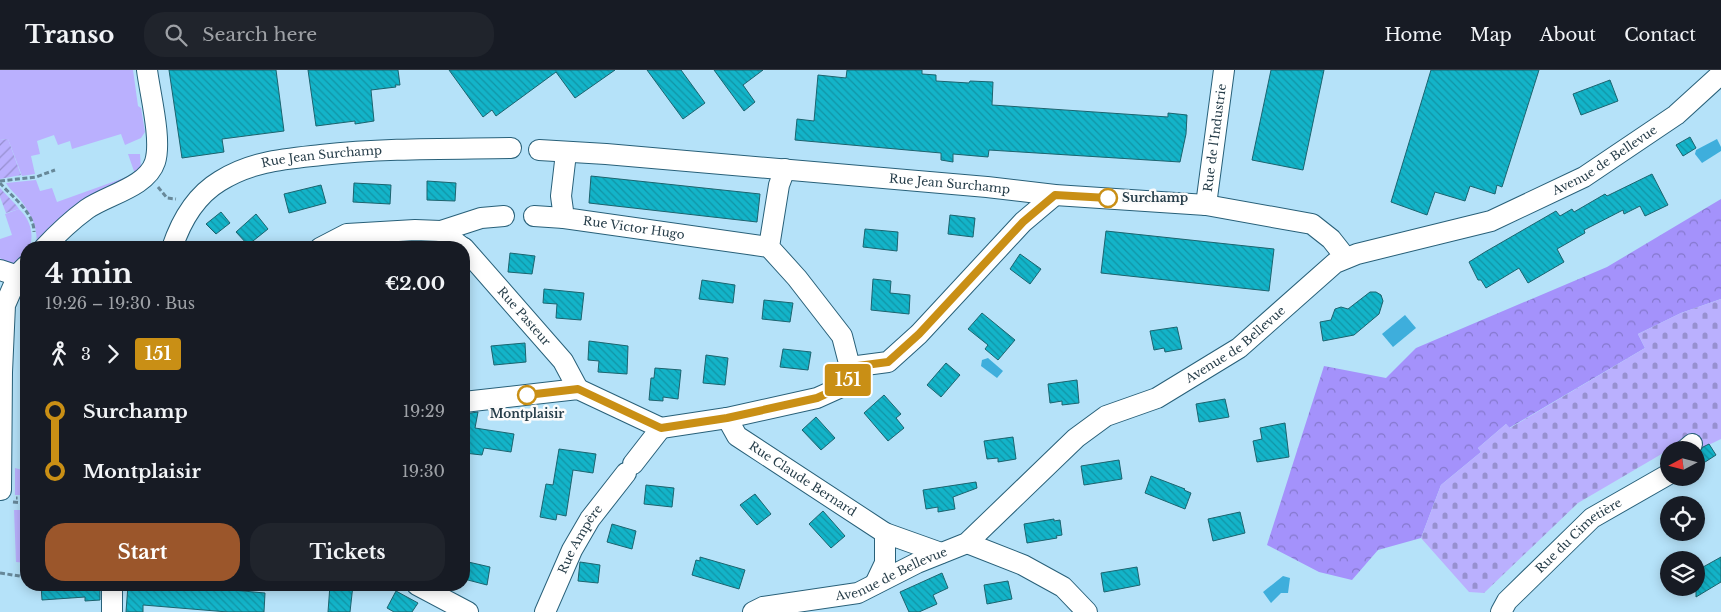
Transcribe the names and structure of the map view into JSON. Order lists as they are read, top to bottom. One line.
{"streets":{"street":["Rue de l'Industrie","Rue Jean Surchamp","Avenue de Bellevue","Rue Victor Hugo","Rue Pasteur","Rue Claude Bernard","Rue du Cimetière","Rue Ampère"]},"crossings":[["Rue de l'Industrie","Rue Jean Surchamp"],["Rue Jean Surchamp","Avenue de Bellevue"],["Avenue de Bellevue","Rue Claude Bernard"]],"places":["Surchamp","Montplaisir"],"lines":["bus line 151"],"north":"left","page":{"header":"Transo","search":"Search here","nav":["Home","Map","About","Contact"],"on_map":"151","heading":["4 min","19:26 – 19:30 · Bus","€2.00"],"legs":["3","151"],"list":[{"name":"Surchamp","value":"19:29"},{"name":"Montplaisir","value":"19:30"}],"buttons":["Start","Tickets"]}}
